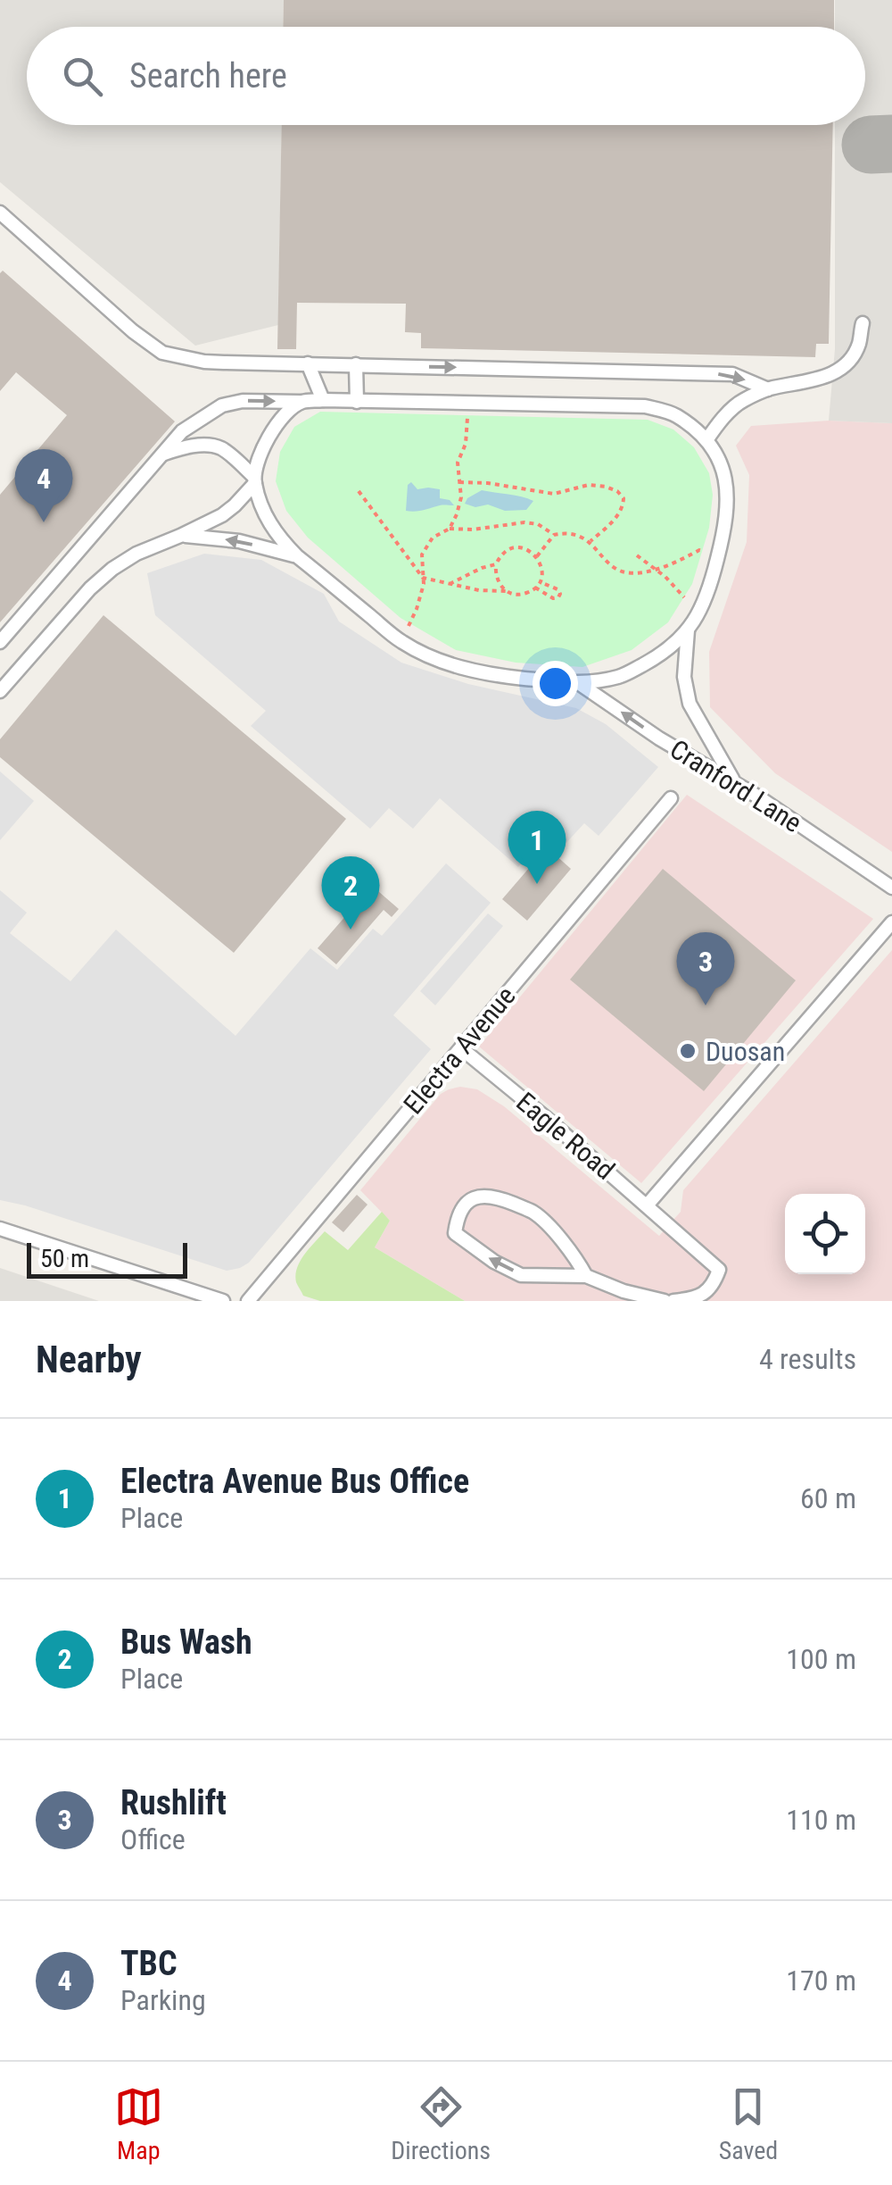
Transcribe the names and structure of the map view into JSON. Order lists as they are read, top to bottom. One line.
{"streets":{"lane":["Cranford Lane","Electra Avenue","Eagle Road"]},"crossings":[["Electra Avenue","Eagle Road"]],"one_way":["Cranford Lane"],"places":["Duosan"],"scale_bar":"50 m","page":{"search":"Search here","pins":["4","1","2","3"],"scale":"50 m","heading":["Nearby","4 results"],"list":[{"mark":"1","name":"Electra Avenue Bus Office","note":"Place","value":"60 m"},{"mark":"2","name":"Bus Wash","note":"Place","value":"100 m"},{"mark":"3","name":"Rushlift","note":"Office","value":"110 m"},{"mark":"4","name":"TBC","note":"Parking","value":"170 m"}],"nav":["Map","Directions","Saved"]}}
